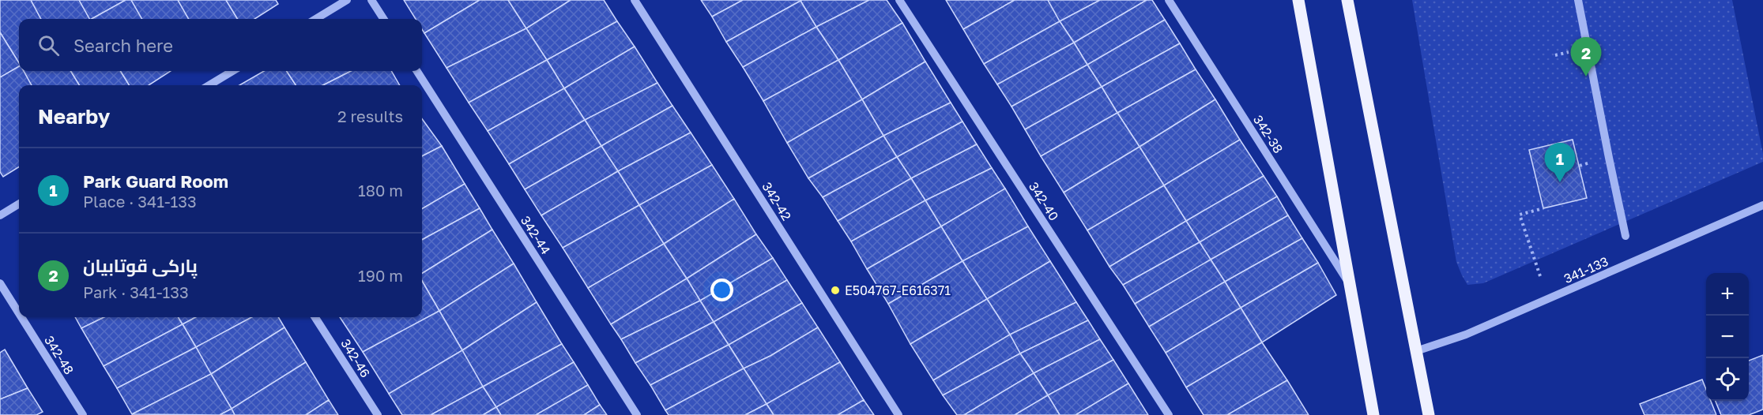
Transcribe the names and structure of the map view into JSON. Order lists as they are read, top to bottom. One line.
{"streets":{"street":["342-38","342-42","342-40","342-44","341-133","342-48","342-46"]},"places":["E504767-E616371"],"page":{"search":"Search here","pins":["2","1"],"heading":["Nearby","2 results"],"list":[{"mark":"1","name":"Park Guard Room","note":"Place · 341-133","value":"180 m"},{"mark":"2","name":"پارکی قوتابیان","note":"Park · 341-133","value":"190 m"}],"map_buttons":["+","−"]}}
